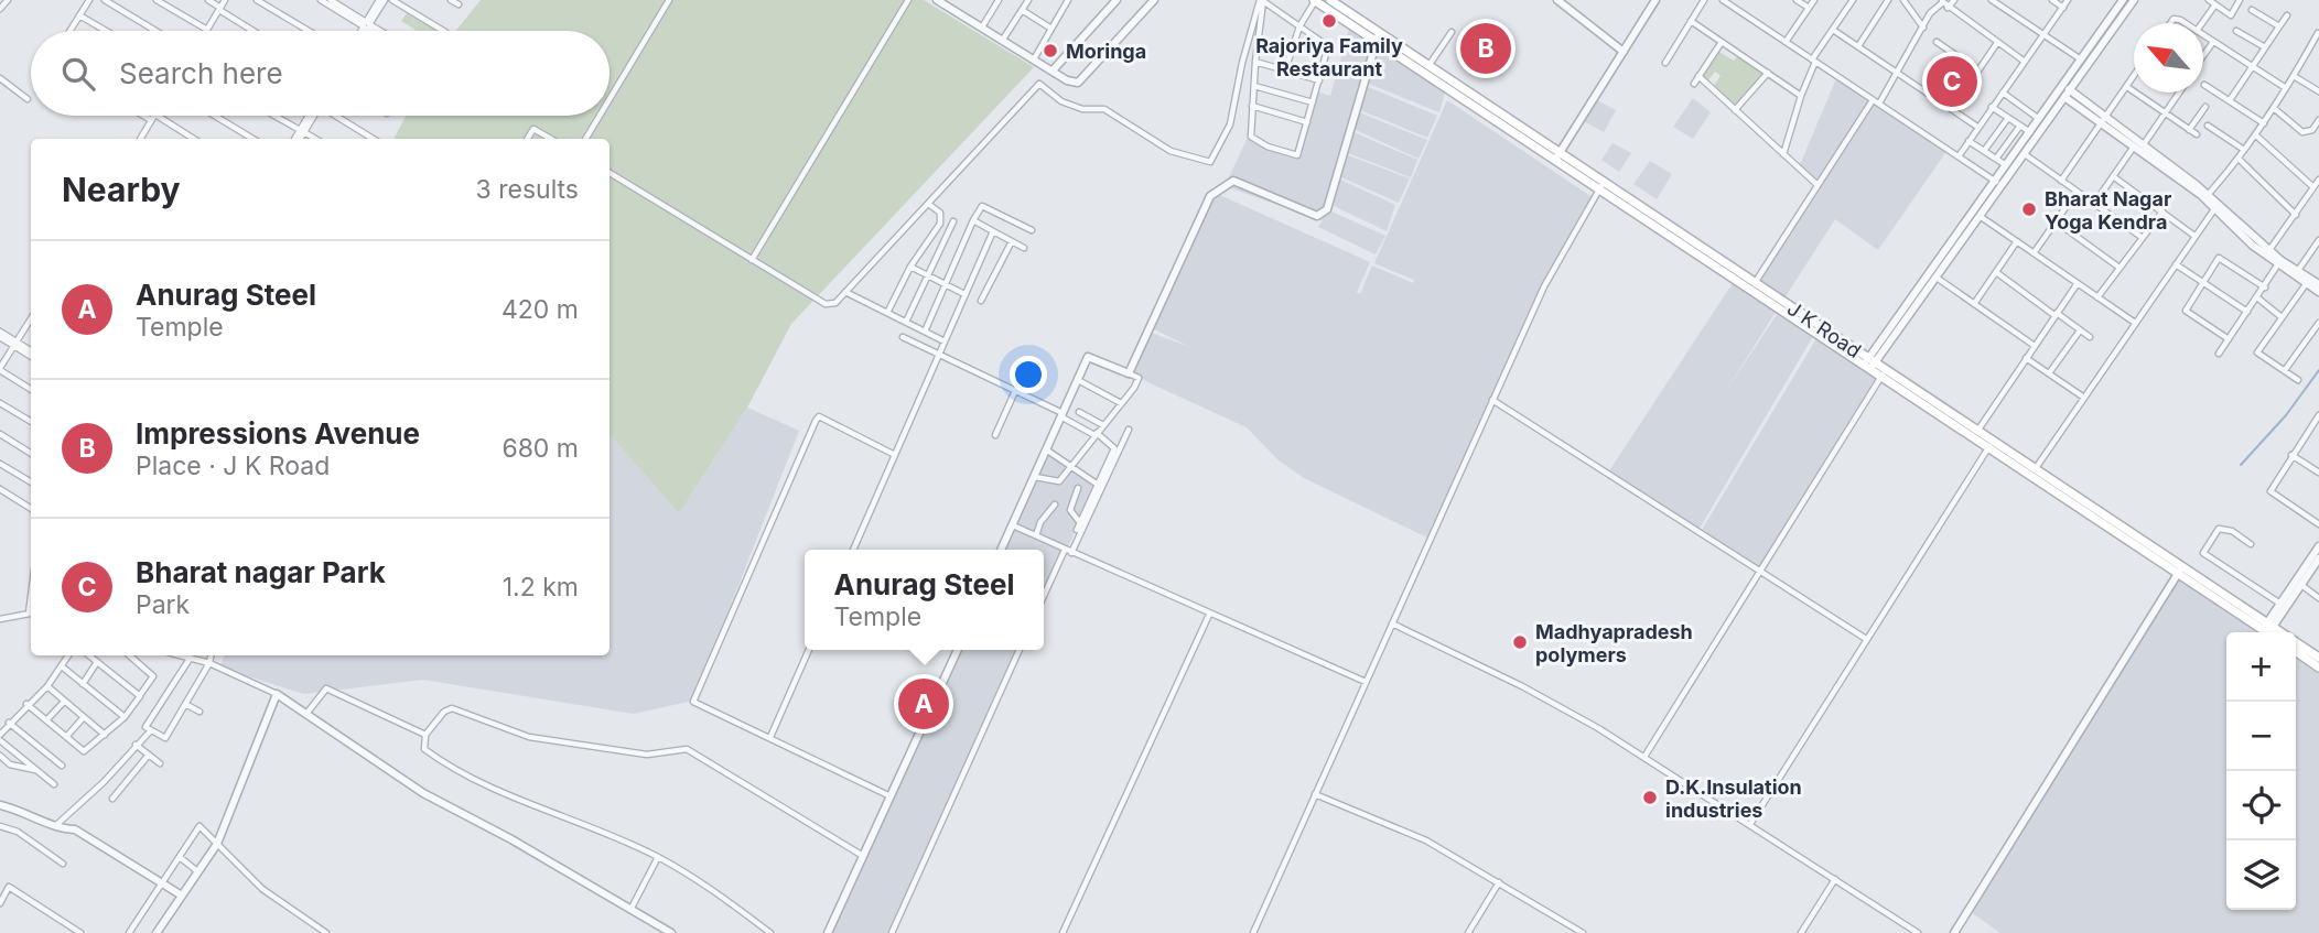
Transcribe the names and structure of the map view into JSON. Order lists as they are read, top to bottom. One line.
{"streets":{"main road":["J K Road"]},"places":["Rajoriya Family Restaurant","Moringa","Bharat Nagar Yoga Kendra","Madhyapradesh polymers","D.K.Insulation industries"],"north":"top left","page":{"pins":["B","C","A"],"search":"Search here","heading":["Nearby","3 results"],"list":[{"mark":"A","name":"Anurag Steel","note":"Temple","value":"420 m"},{"mark":"B","name":"Impressions Avenue","note":"Place · J K Road","value":"680 m"},{"mark":"C","name":"Bharat nagar Park","note":"Park","value":"1.2 km"}],"popup":["Anurag Steel","Temple"],"map_buttons":["+","−"]}}
